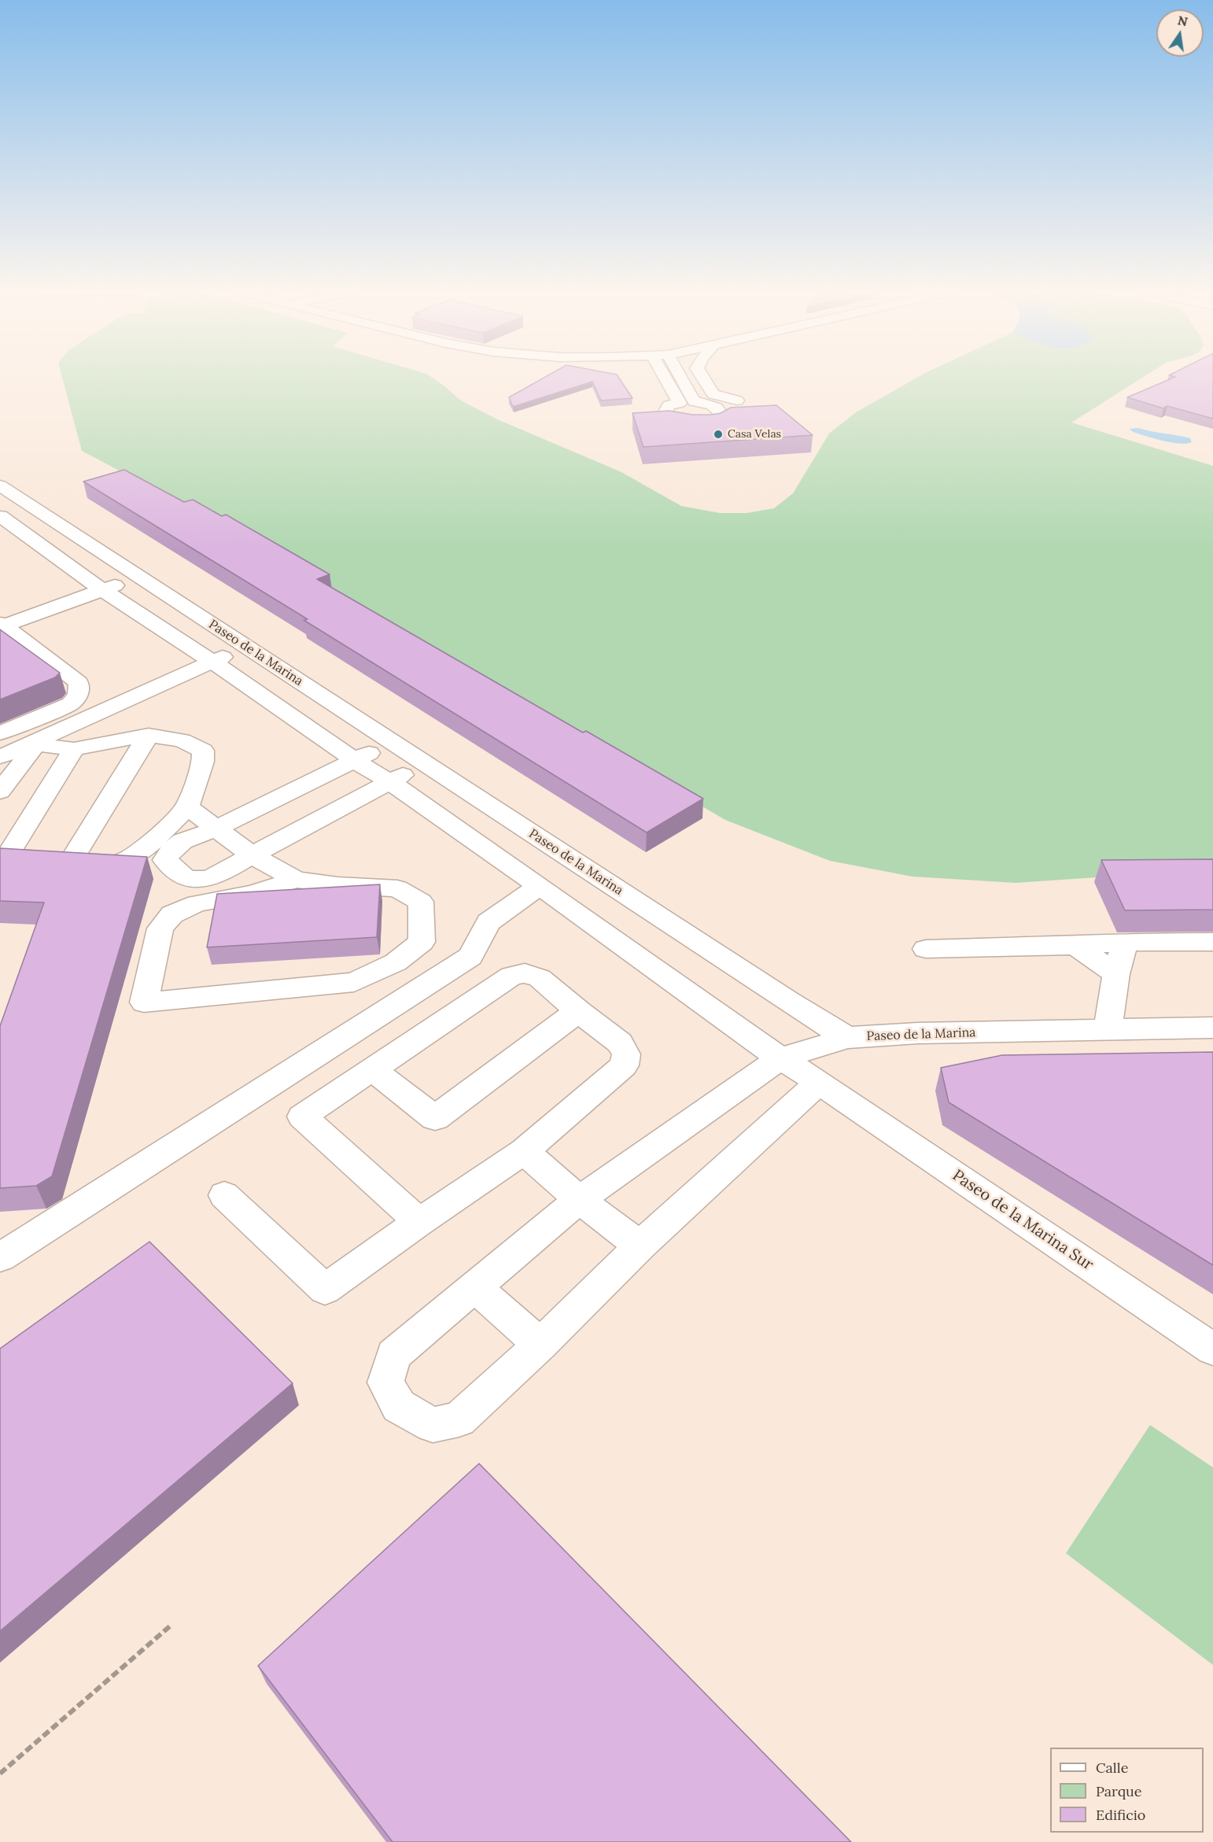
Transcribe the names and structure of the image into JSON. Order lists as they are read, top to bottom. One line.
{"streets":{"street":["Paseo de la Marina","Paseo de la Marina Sur"]},"places":["Casa Velas"],"legend":["Calle","Parque","Edificio"],"north":"top"}
